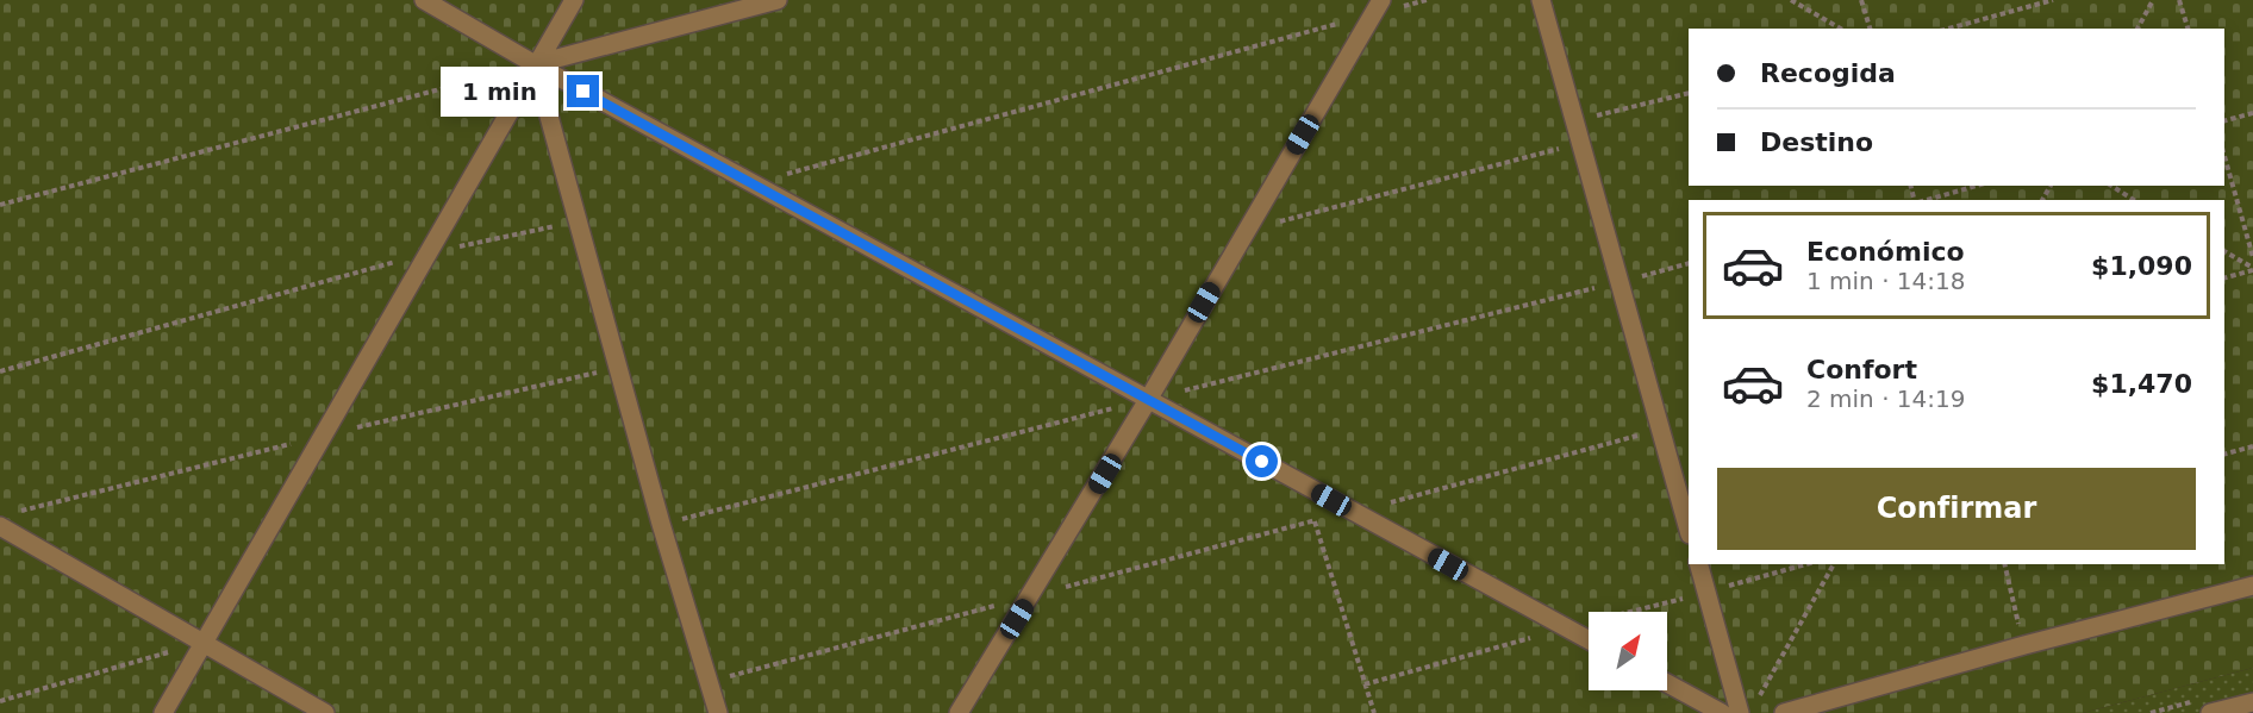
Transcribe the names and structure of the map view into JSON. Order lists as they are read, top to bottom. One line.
{"north":"top right","page":{"banner":["Recogida","Destino"],"bubble":"1 min","list":[{"name":"Económico","note":"1 min · 14:18","value":"$1,090"},{"name":"Confort","note":"2 min · 14:19","value":"$1,470"}],"buttons":"Confirmar"}}
